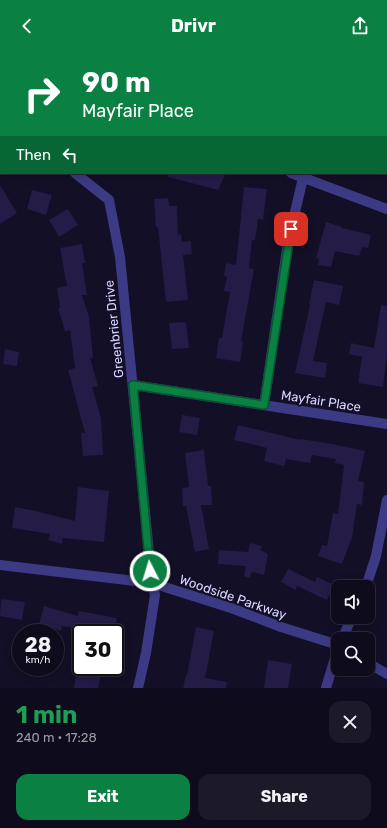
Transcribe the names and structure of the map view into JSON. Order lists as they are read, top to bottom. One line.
{"streets":{"street":["Greenbrier Drive","Mayfair Place","Woodside Parkway"]},"crossings":[["Greenbrier Drive","Mayfair Place"],["Greenbrier Drive","Woodside Parkway"]],"page":{"header":"Drivr","turn":["90 m","Mayfair Place"],"then":"Then","speed":"28 km/h","limit":"30","heading":["1 min","240 m · 17:28"],"buttons":["Exit","Share"]}}
